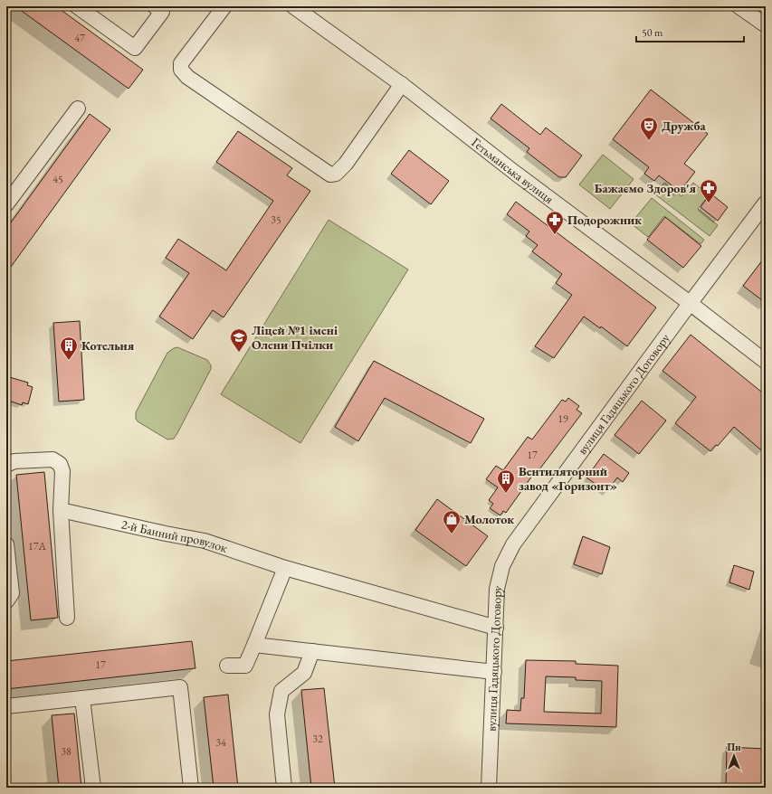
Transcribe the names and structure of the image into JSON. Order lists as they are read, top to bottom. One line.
{"streets":{"street":["Гетьманська вулиця","вулиця Гадяцького Договору","2-й Банний провулок"]},"crossings":[["Гетьманська вулиця","вулиця Гадяцького Договору"],["вулиця Гадяцького Договору","2-й Банний провулок"]],"places":{"theatre":["Дружба"],"pharmacy":["Бажаємо Здоров'я","Подорожник"],"school or university":["Ліцей №1 імені Олени Пчілки"],"building":["Котельня","Вентиляторний завод «Горизонт»"],"shop":["Молоток"]},"house_numbers":["47","45","35","19","17","17А","17","32","34","38"],"scale_bar":"50 m","north":"top"}
